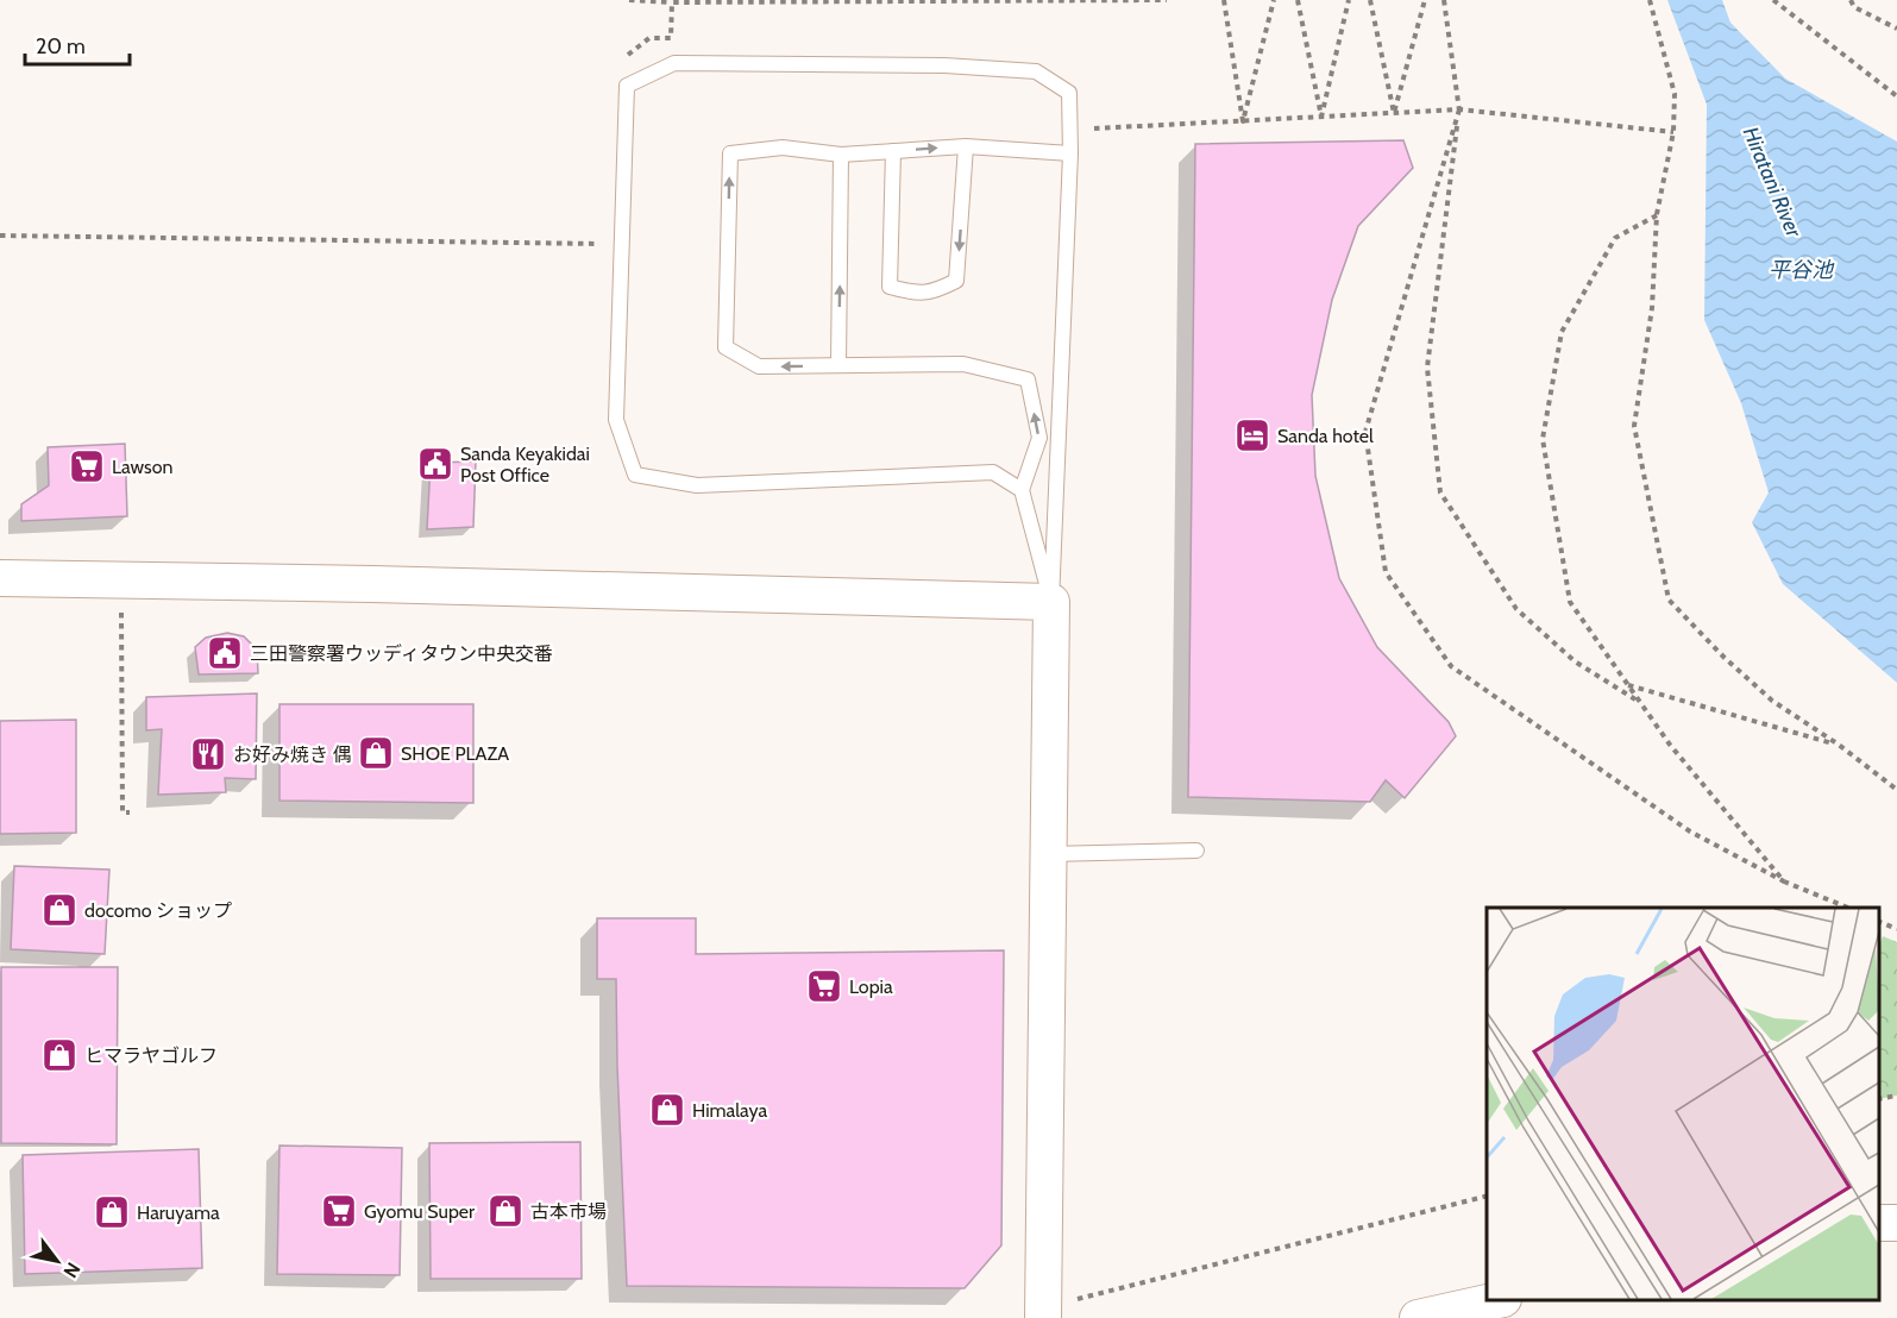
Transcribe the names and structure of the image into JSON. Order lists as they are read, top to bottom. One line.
{"water":["Hiratani River","平谷池"],"places":{"hotel":["Sanda hotel"],"public building":["Sanda Keyakidai Post Office","三田警察署ウッディタウン中央交番"],"supermarket":["Lawson","Lopia","Gyomu Super"],"shop":["SHOE PLAZA","docomo ショップ","ヒマラヤゴルフ","Himalaya","古本市場","Haruyama"],"restaurant":["お好み焼き 偶"]},"scale_bar":"20 m","north":"bottom right"}
